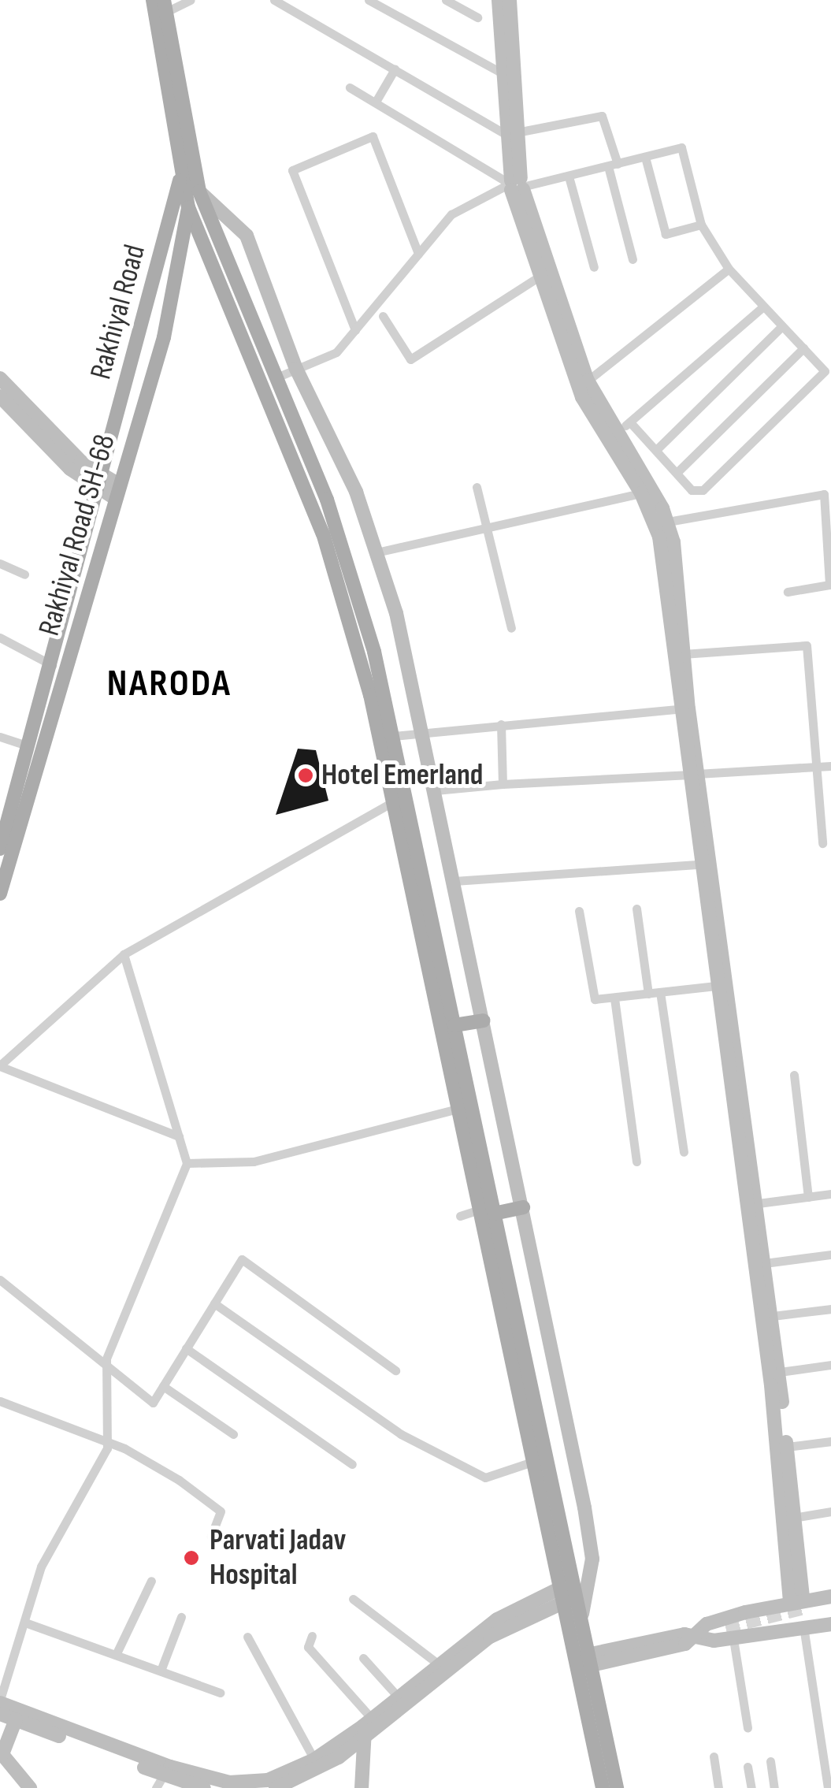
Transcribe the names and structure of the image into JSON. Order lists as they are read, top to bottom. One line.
{"streets":{"main road":["Rakhiyal Road","Rakhiyal Road SH-68"]},"districts":["NARODA"],"places":["Hotel Emerland","Parvati Jadav Hospital"]}
